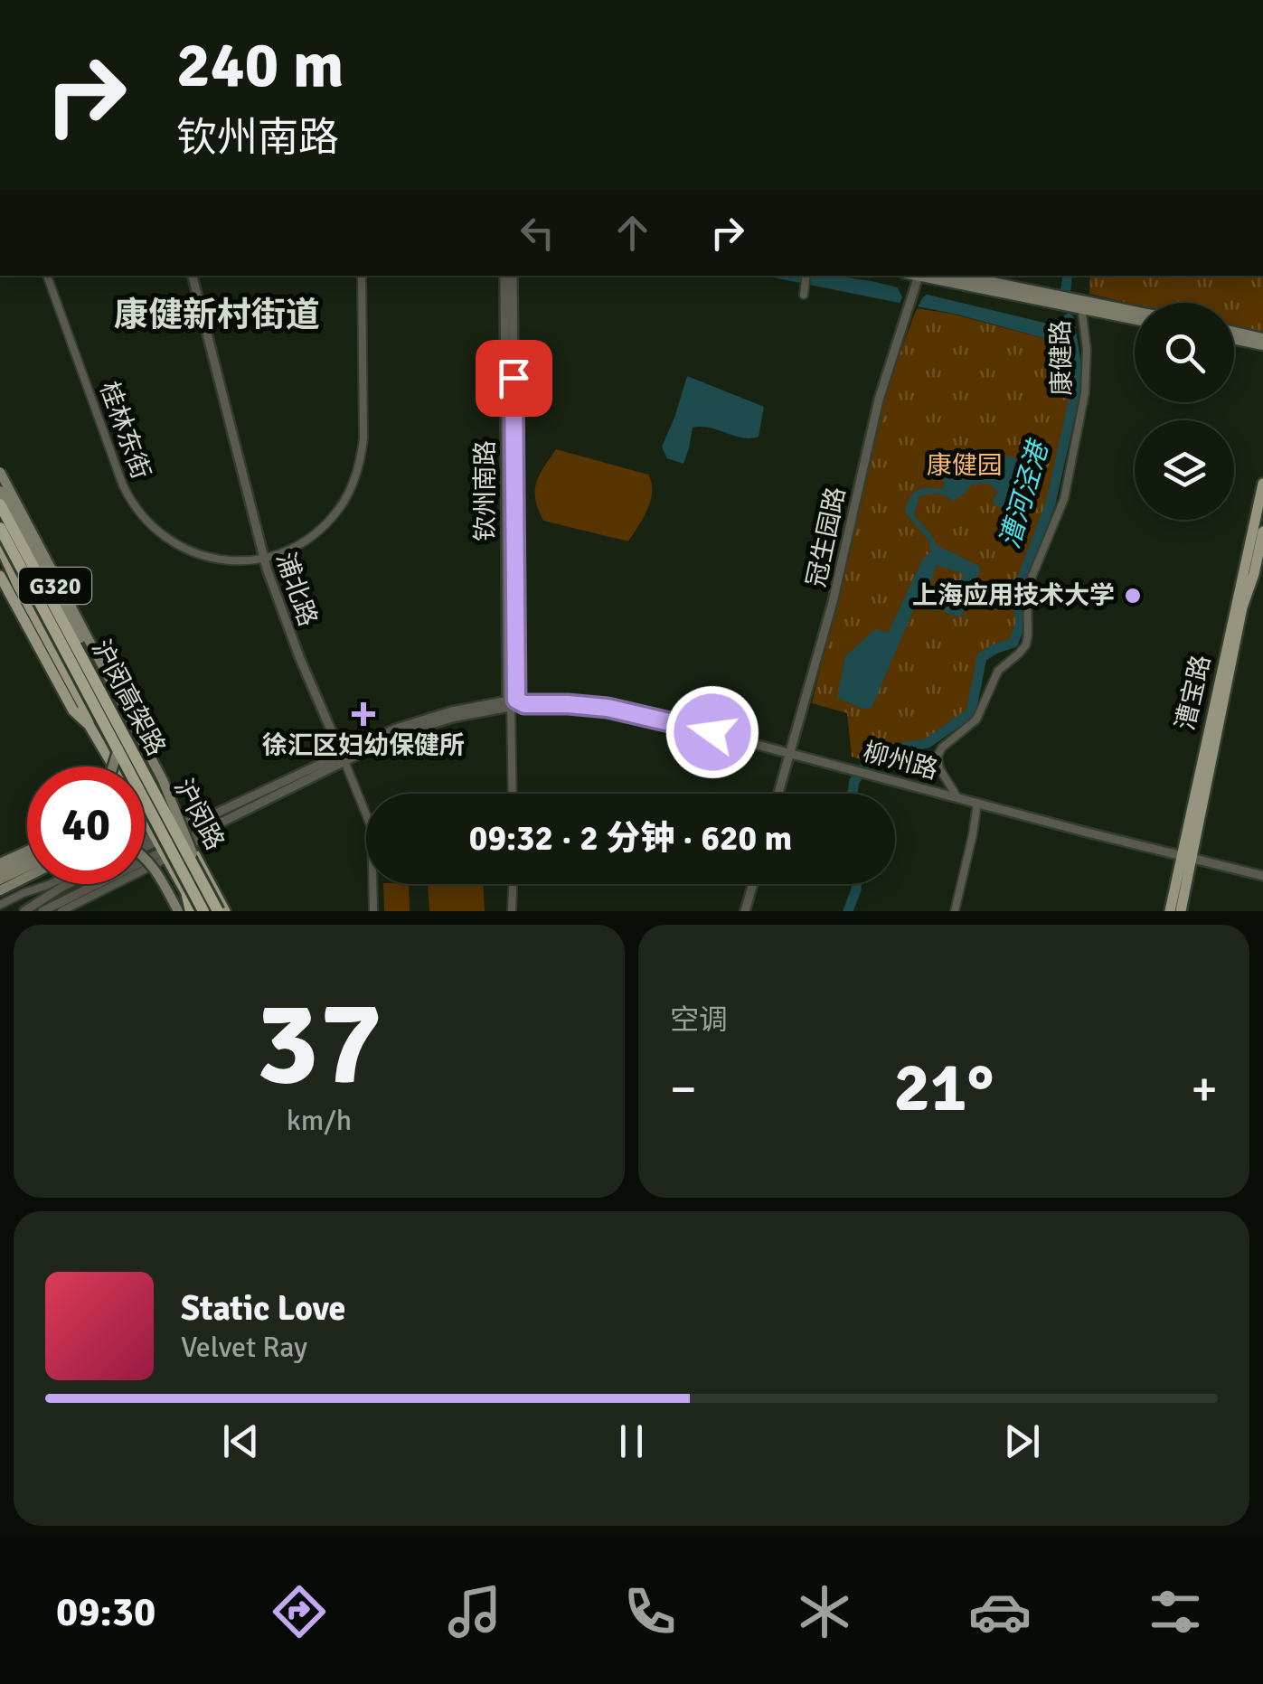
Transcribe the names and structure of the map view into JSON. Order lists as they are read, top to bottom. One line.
{"streets":{"highway":["沪闵高架路"],"main road":["G320","漕宝路","沪闵路"],"street":["康健路","桂林东街","钦州南路","冠生园路","浦北路","柳州路"]},"crossings":[["康健路","柳州路"],["桂林东街","浦北路"],["钦州南路","柳州路"],["冠生园路","柳州路"],["G320","柳州路"],["浦北路","柳州路"],["漕宝路","柳州路"],["柳州路","沪闵路"]],"districts":["康健新村街道"],"water":["漕河泾港"],"parks":["康健园"],"places":{"other":["上海应用技术大学"],"health":["徐汇区妇幼保健所"]},"page":{"turn":["240 m","钦州南路"],"limit":"40","trip":"09:32 · 2 分钟 · 620 m","tile":[["37","km/h"],"空调"],"heat":["−","21°","+"],"song":["Static Love","Velvet Ray"],"tabs":"09:30"}}
